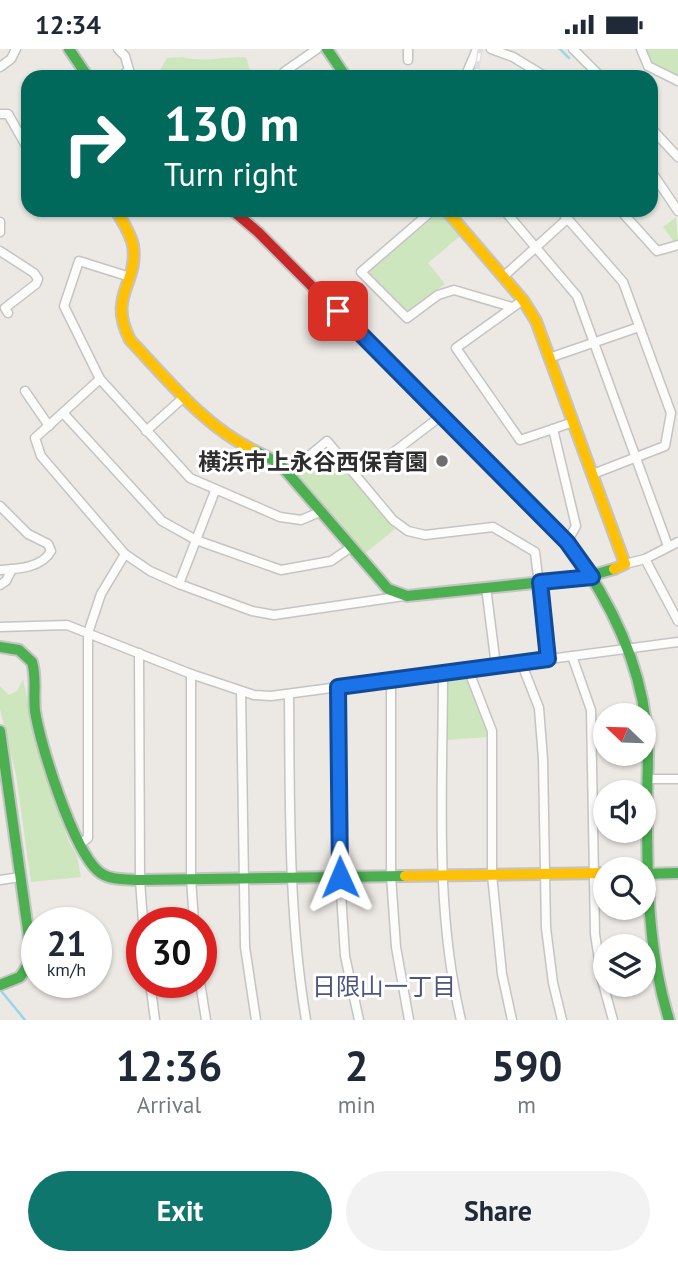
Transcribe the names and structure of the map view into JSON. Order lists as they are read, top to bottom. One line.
{"districts":["日限山一丁目"],"places":["横浜市上永谷西保育園"],"north":"top left","page":{"status":"12:34","turn":["130 m","Turn right"],"speed":"21 km/h","limit":"30","eta":["12:36","Arrival","2","min","590","m"],"buttons":["Exit","Share"]}}
